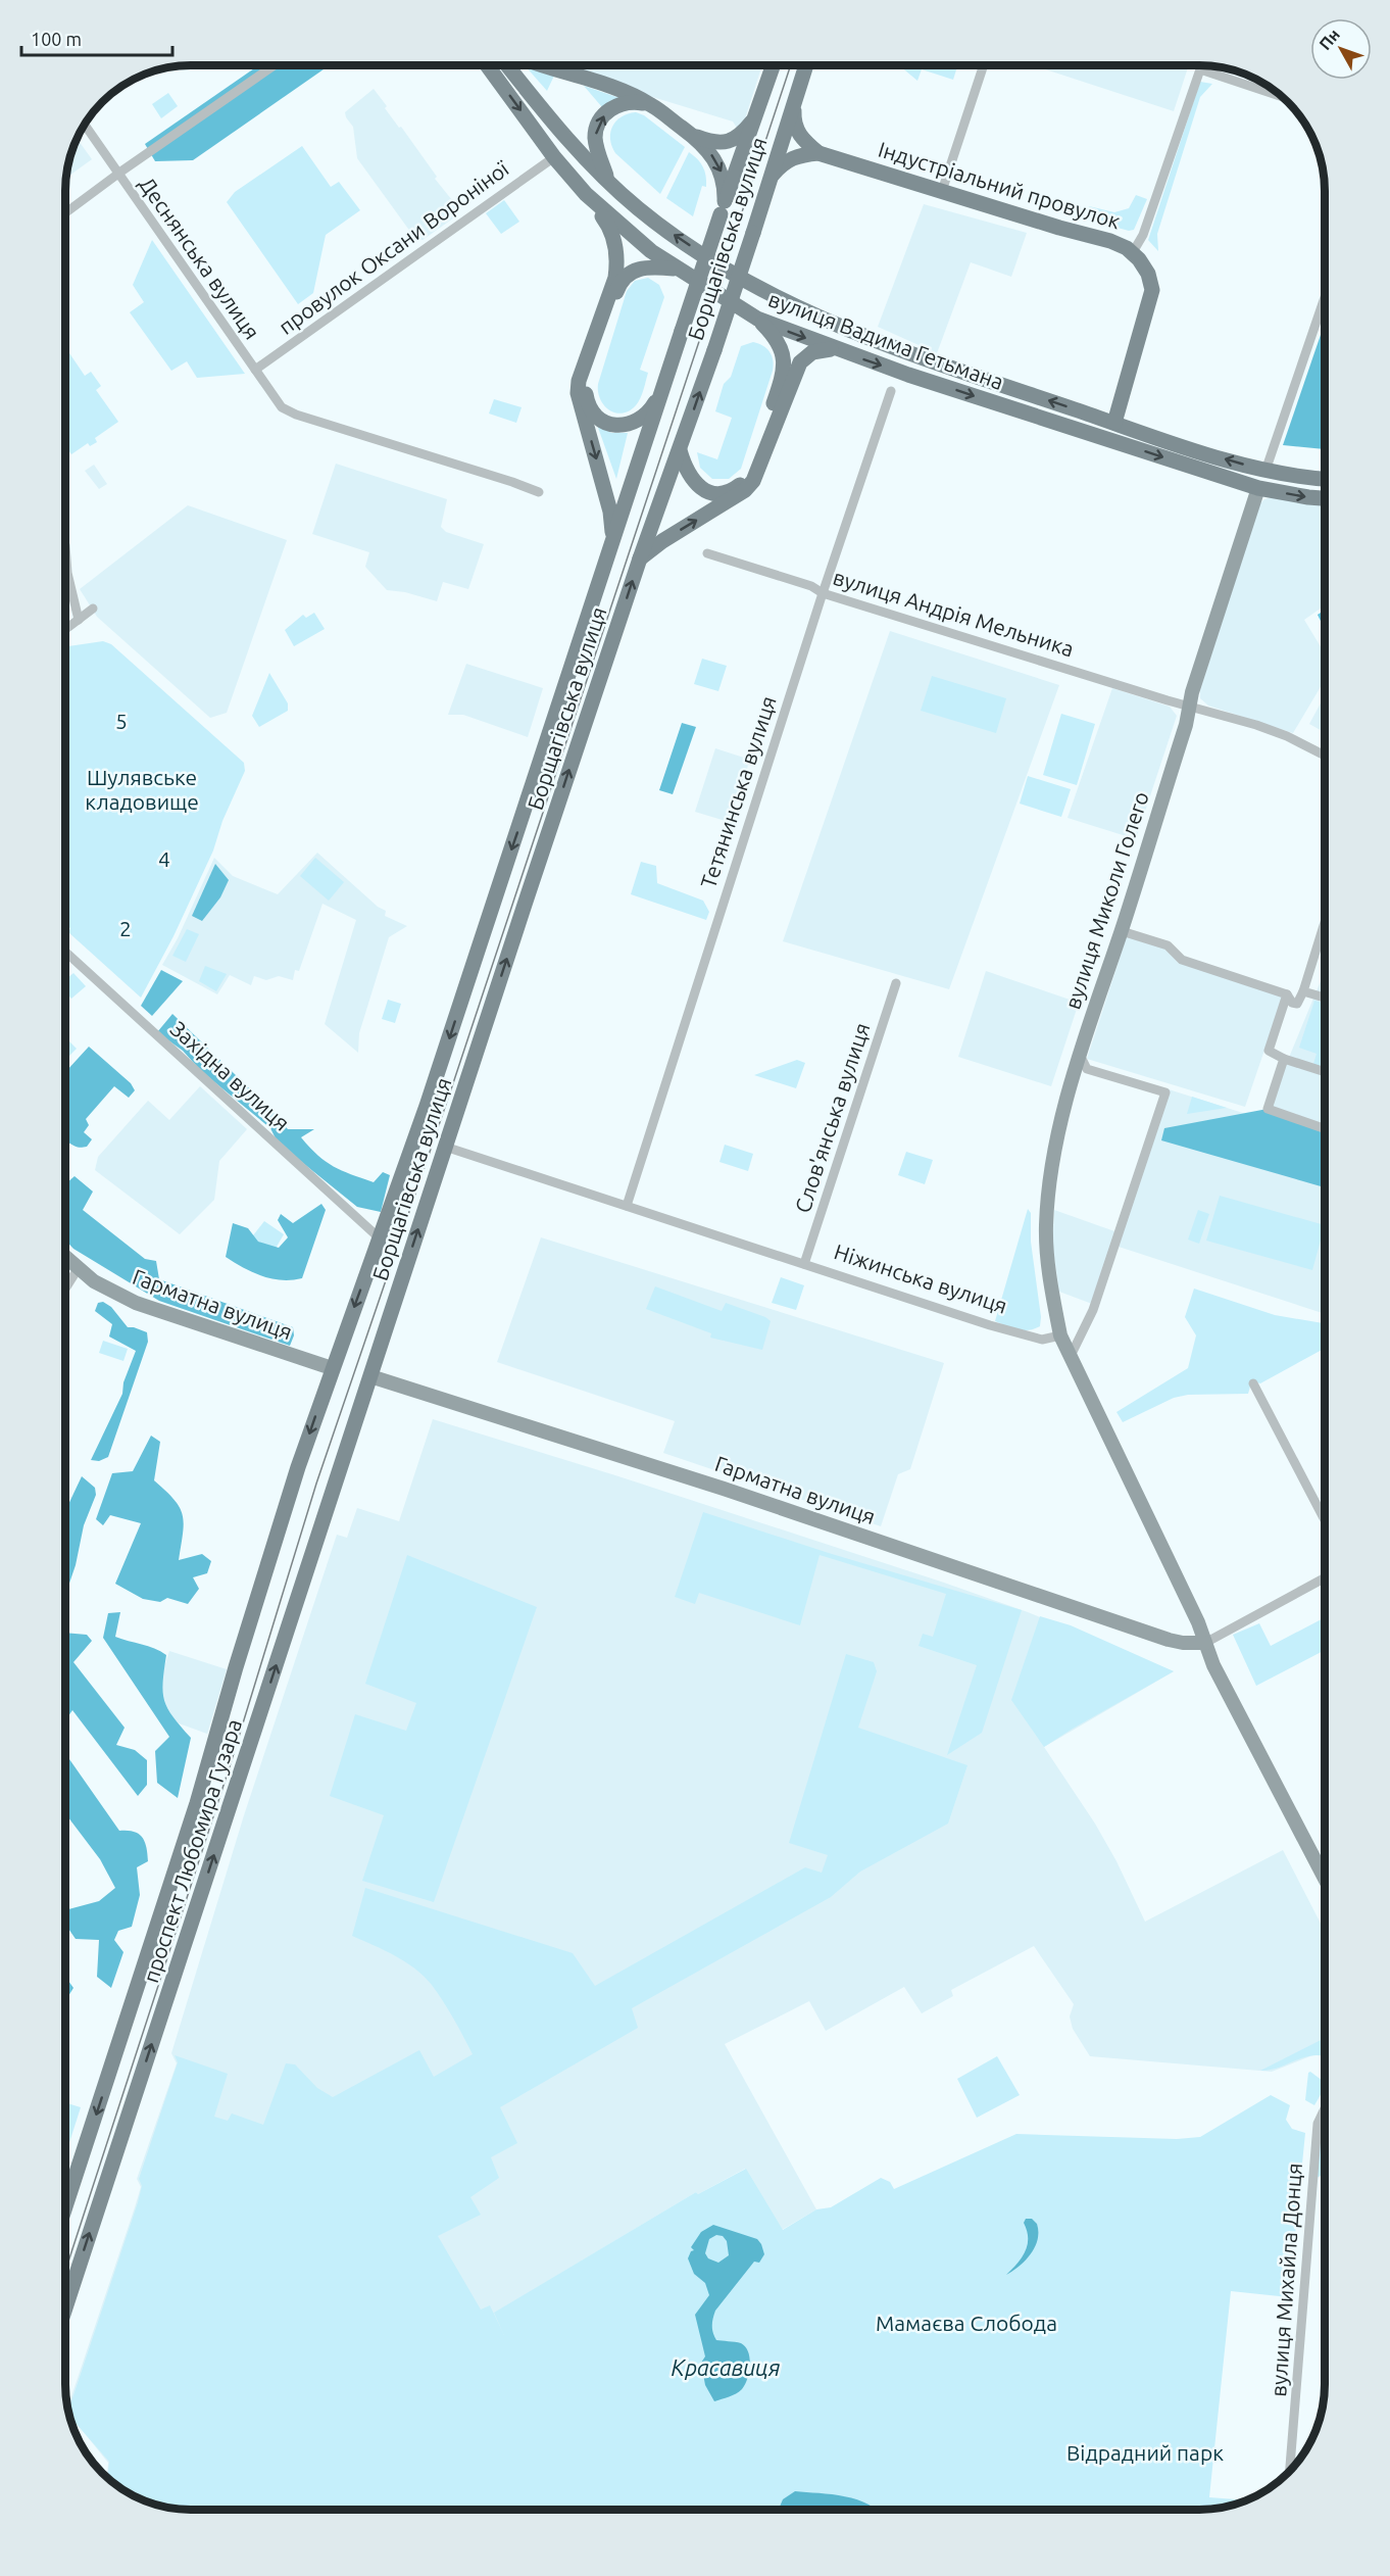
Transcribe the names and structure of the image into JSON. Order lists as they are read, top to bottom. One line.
{"streets":{"main road":["Індустріальний провулок","Борщагівська вулиця","вулиця Вадима Гетьмана","вулиця Миколи Голего","Гарматна вулиця","проспект Любомира Гузара"],"street":["провулок Оксани Вороніної","Деснянська вулиця","вулиця Андрія Мельника","Тетянинська вулиця","Західна вулиця","Слов'янська вулиця","Ніжинська вулиця","вулиця Михайла Донця"]},"crossings":[["Індустріальний провулок","Борщагівська вулиця"],["Індустріальний провулок","вулиця Вадима Гетьмана"],["Борщагівська вулиця","Західна вулиця"],["Борщагівська вулиця","Ніжинська вулиця"],["Борщагівська вулиця","Гарматна вулиця"],["Борщагівська вулиця","проспект Любомира Гузара"],["провулок Оксани Вороніної","Деснянська вулиця"],["провулок Оксани Вороніної","вулиця Вадима Гетьмана"],["вулиця Вадима Гетьмана","вулиця Миколи Голего"],["вулиця Андрія Мельника","Тетянинська вулиця"],["вулиця Андрія Мельника","вулиця Миколи Голего"],["Тетянинська вулиця","Ніжинська вулиця"],["вулиця Миколи Голего","Ніжинська вулиця"],["Слов'янська вулиця","Ніжинська вулиця"],["Гарматна вулиця","проспект Любомира Гузара"]],"water":["Красавиця"],"parks":["5","Шулявське кладовище","4","2","Мамаєва Слобода","Відрадний парк"],"scale_bar":"100 m","north":"top left"}
